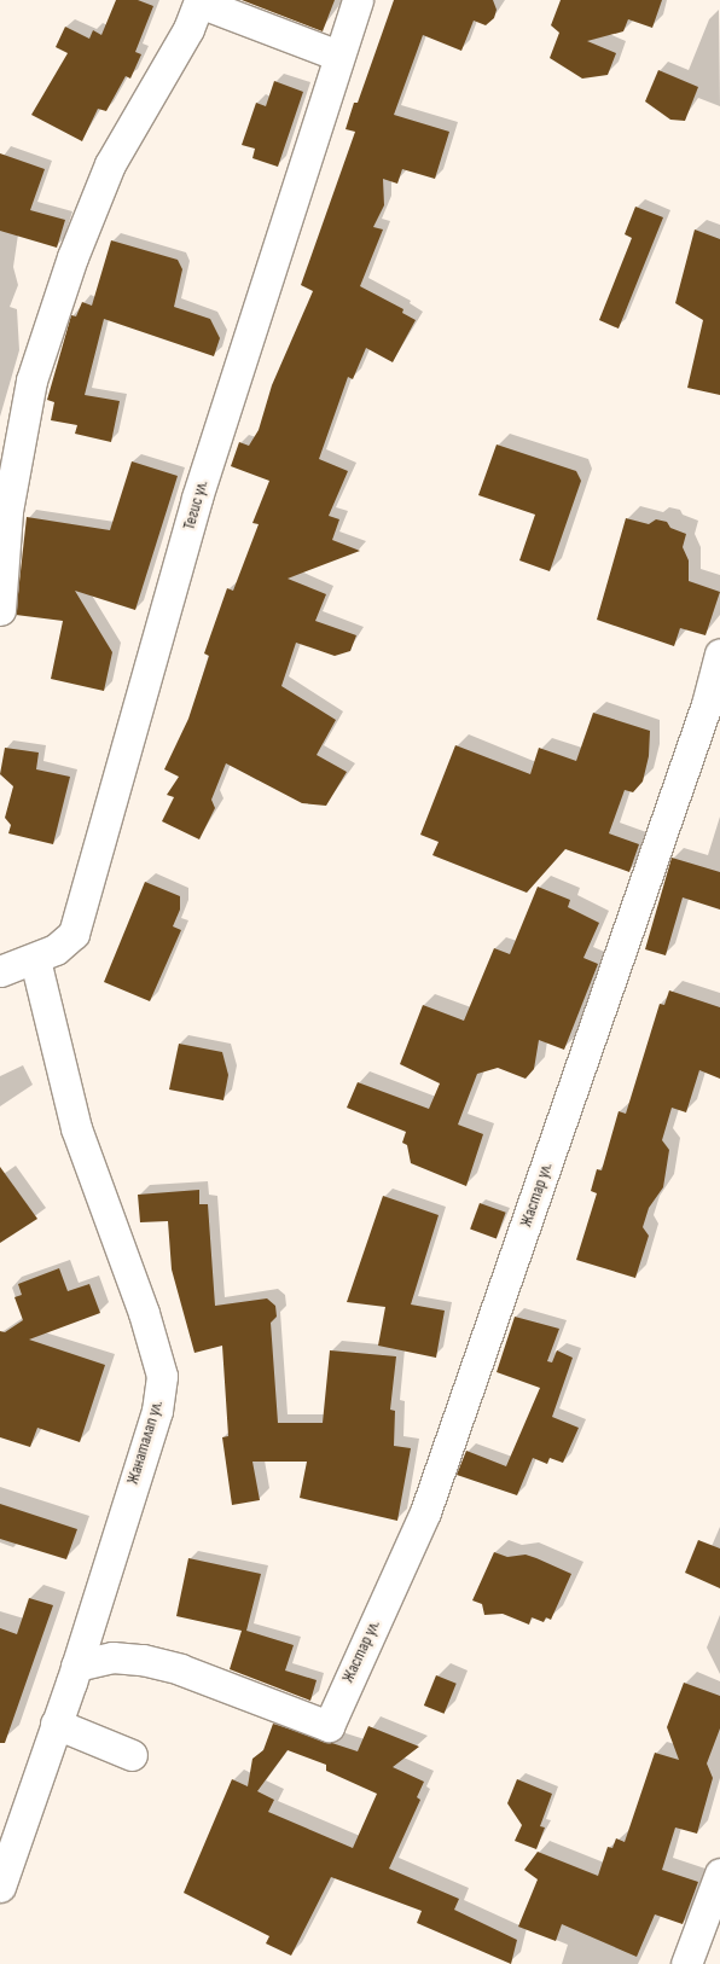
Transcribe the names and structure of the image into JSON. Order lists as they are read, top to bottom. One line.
{"streets":{"street":["Тегис ул.","Жастар ул.","Жанаталап ул."]},"crossings":[["Тегис ул.","Жанаталап ул."],["Жастар ул.","Жанаталап ул."]]}
